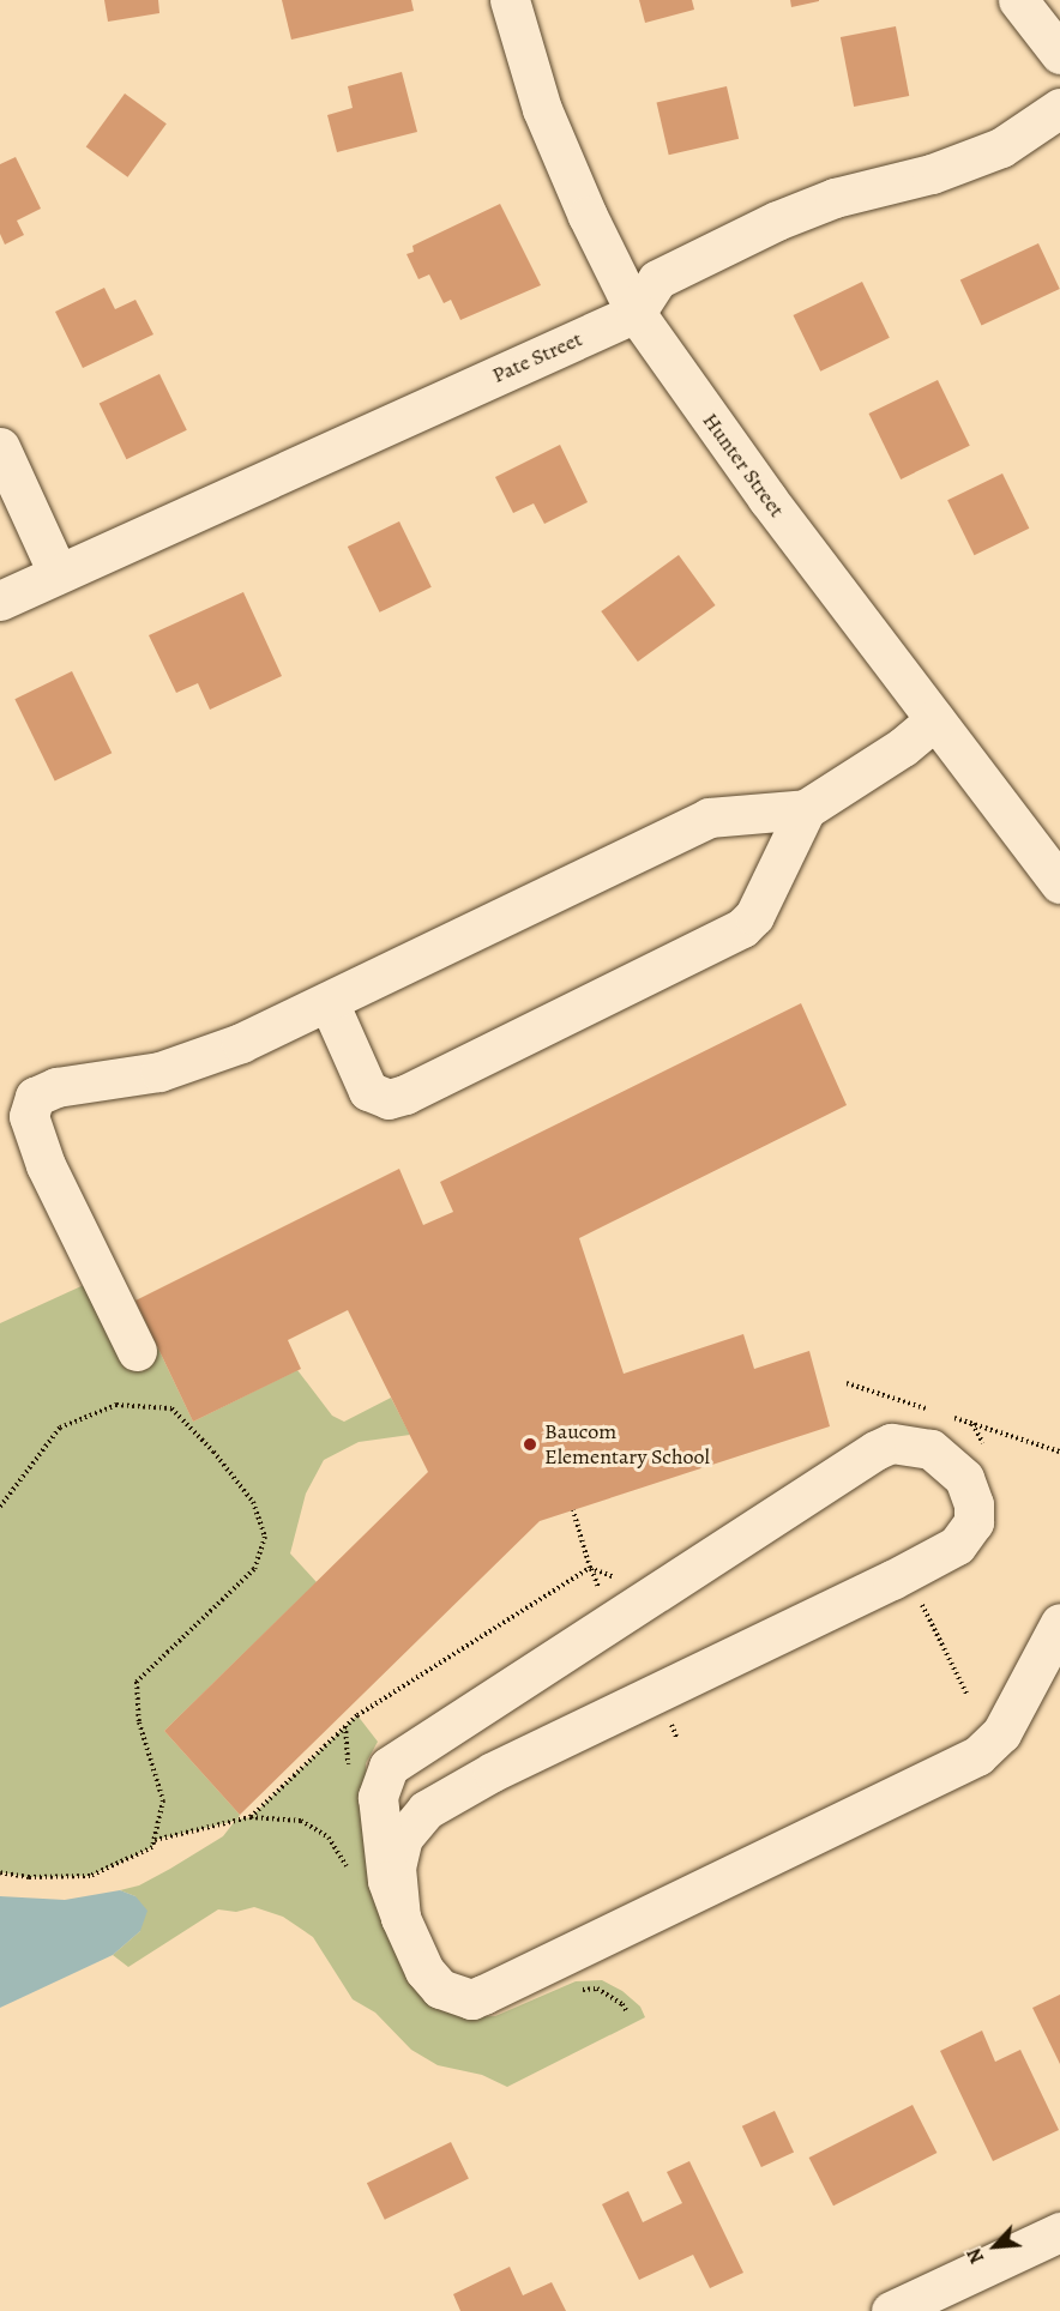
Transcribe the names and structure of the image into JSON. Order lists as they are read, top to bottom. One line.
{"streets":{"street":["Pate Street","Hunter Street"]},"crossings":[["Pate Street","Hunter Street"]],"places":["Baucom Elementary School"],"north":"bottom left"}
